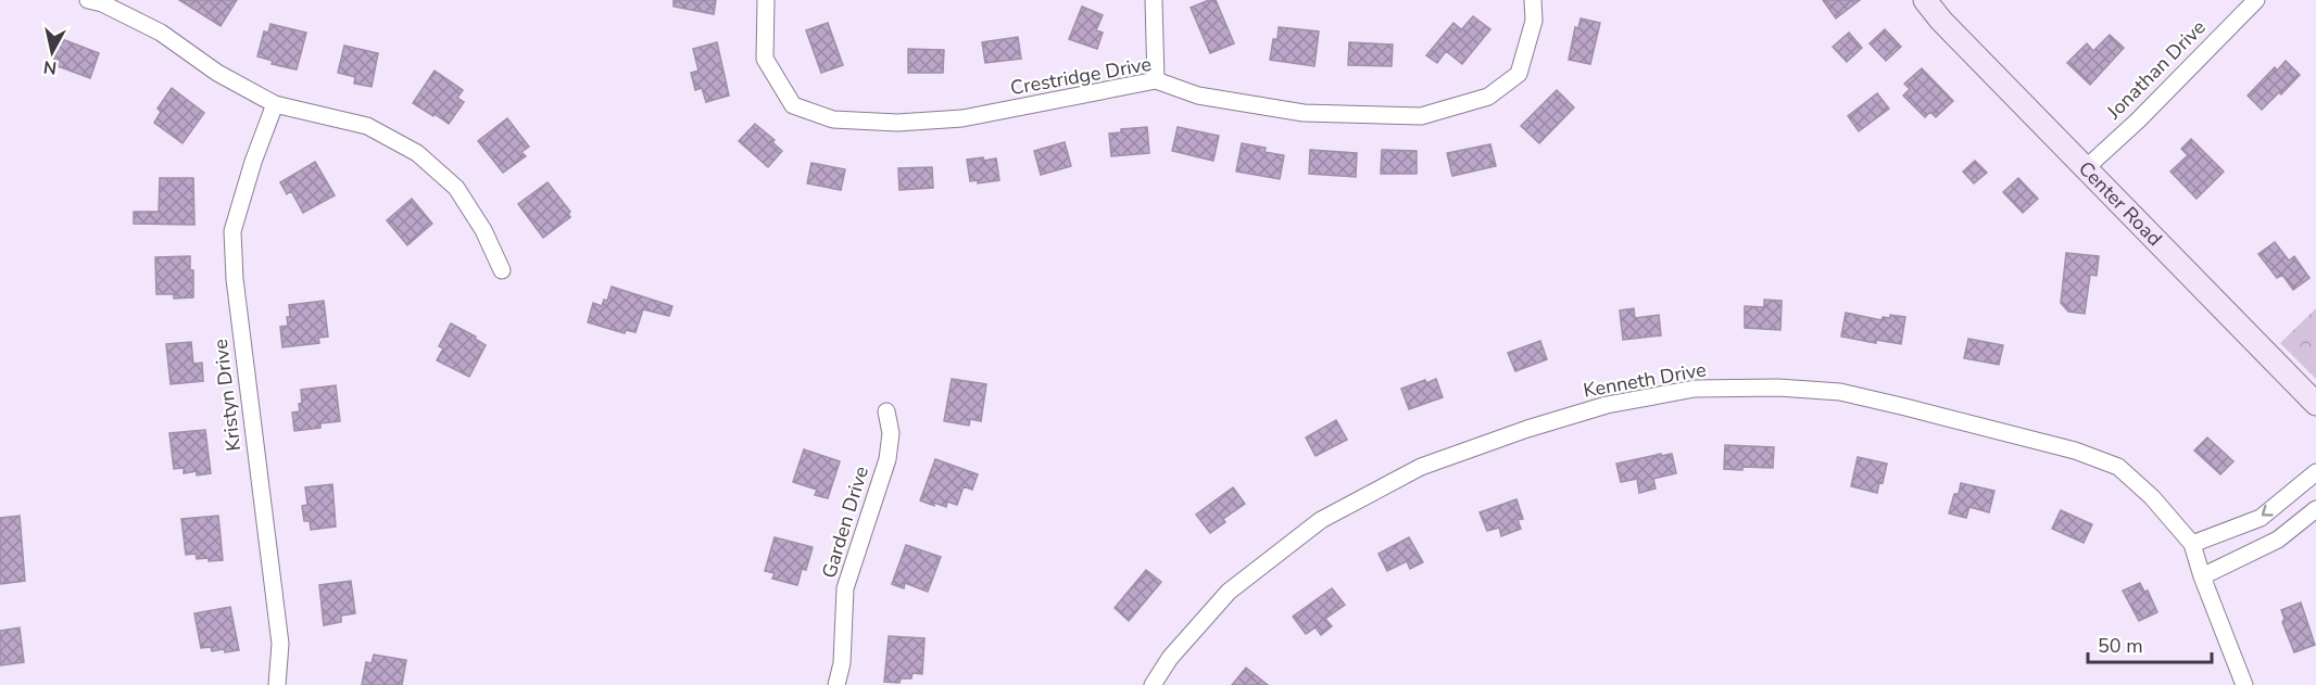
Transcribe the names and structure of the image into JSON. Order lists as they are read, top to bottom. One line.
{"streets":{"street":["Jonathan Drive","Crestridge Drive","Center Road","Kenneth Drive","Kristyn Drive","Garden Drive"]},"crossings":[["Jonathan Drive","Center Road"]],"scale_bar":"50 m","north":"bottom"}
